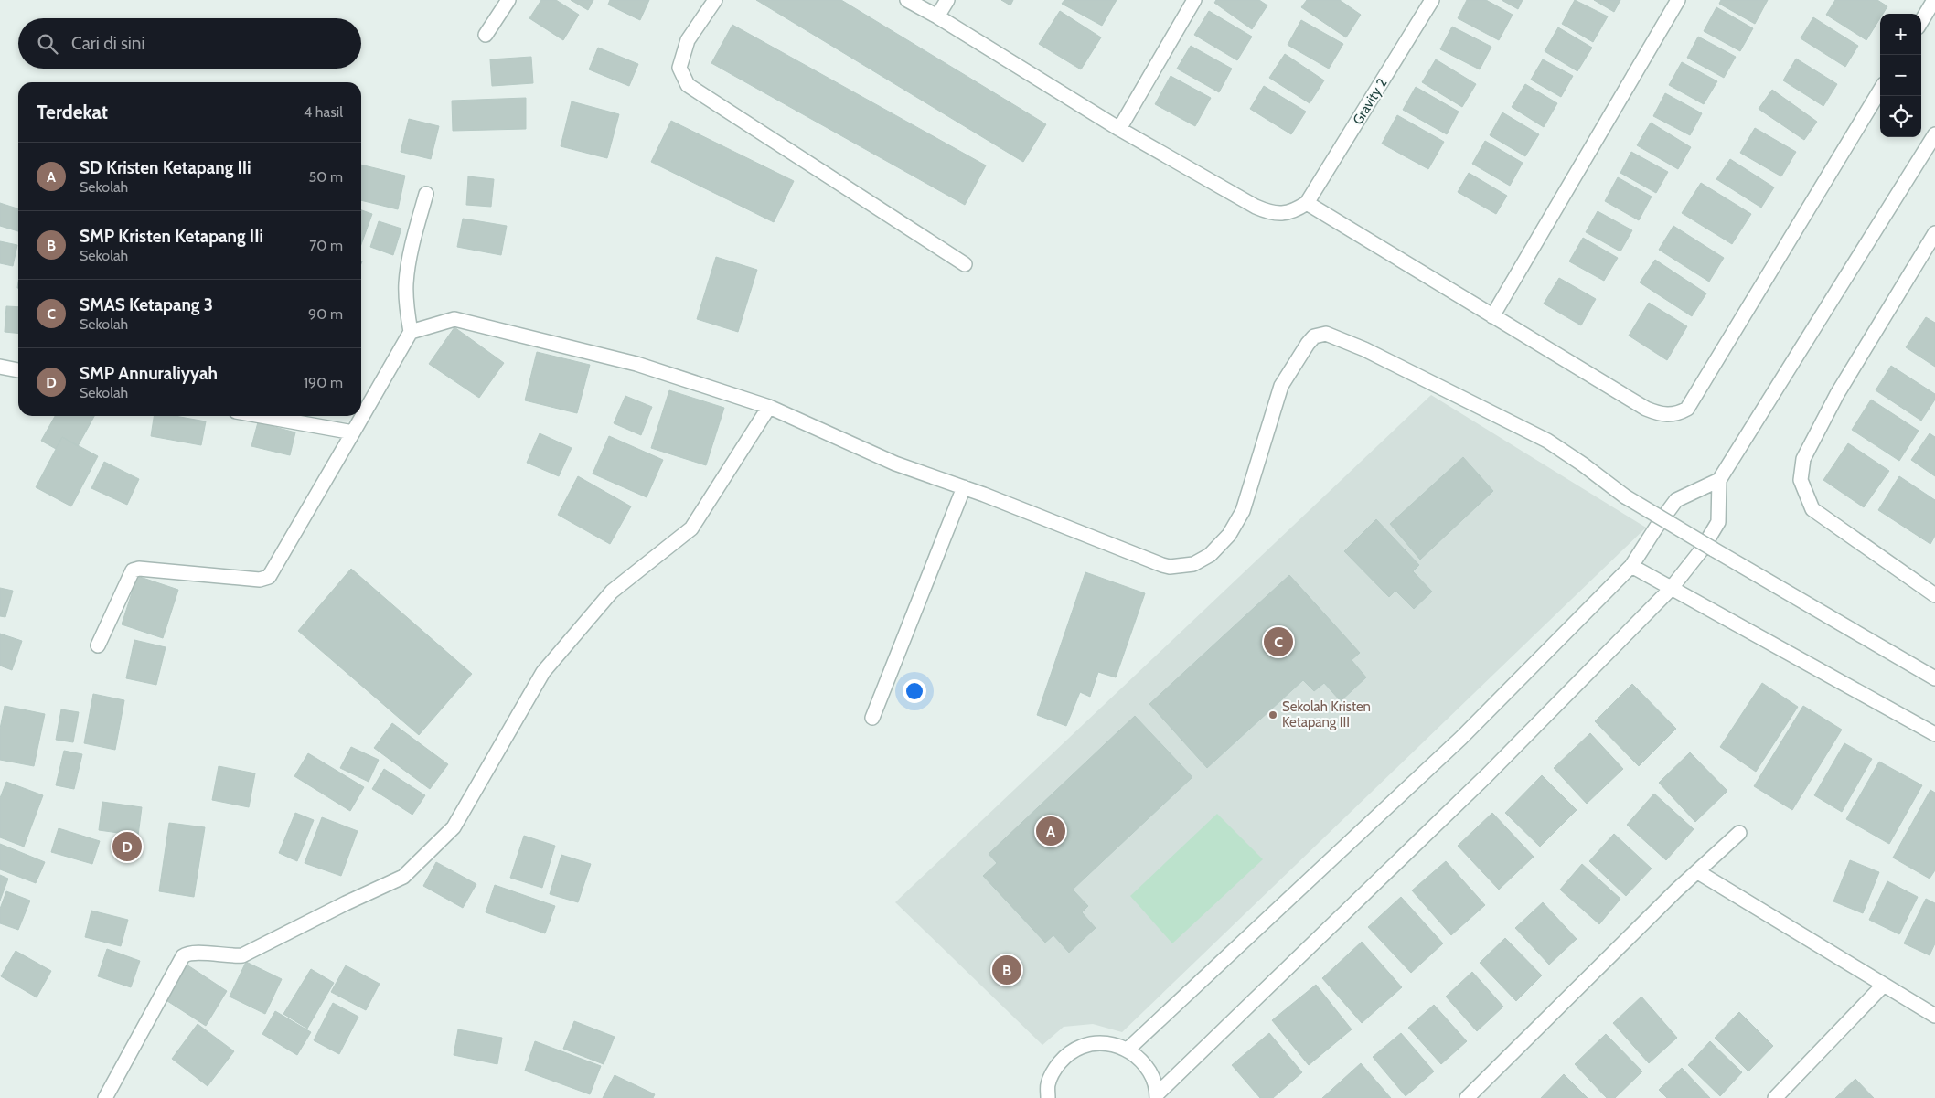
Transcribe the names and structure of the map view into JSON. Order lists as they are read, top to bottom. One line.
{"streets":{"street":["Gravity 2"]},"places":["Sekolah Kristen Ketapang III"],"page":{"map_buttons":["+","−"],"search":"Cari di sini","heading":["Terdekat","4 hasil"],"list":[{"mark":"A","name":"SD Kristen Ketapang IIi","note":"Sekolah","value":"50 m"},{"mark":"B","name":"SMP Kristen Ketapang IIi","note":"Sekolah","value":"70 m"},{"mark":"C","name":"SMAS Ketapang 3","note":"Sekolah","value":"90 m"},{"mark":"D","name":"SMP Annuraliyyah","note":"Sekolah","value":"190 m"}],"pins":["C","A","D","B"]}}
